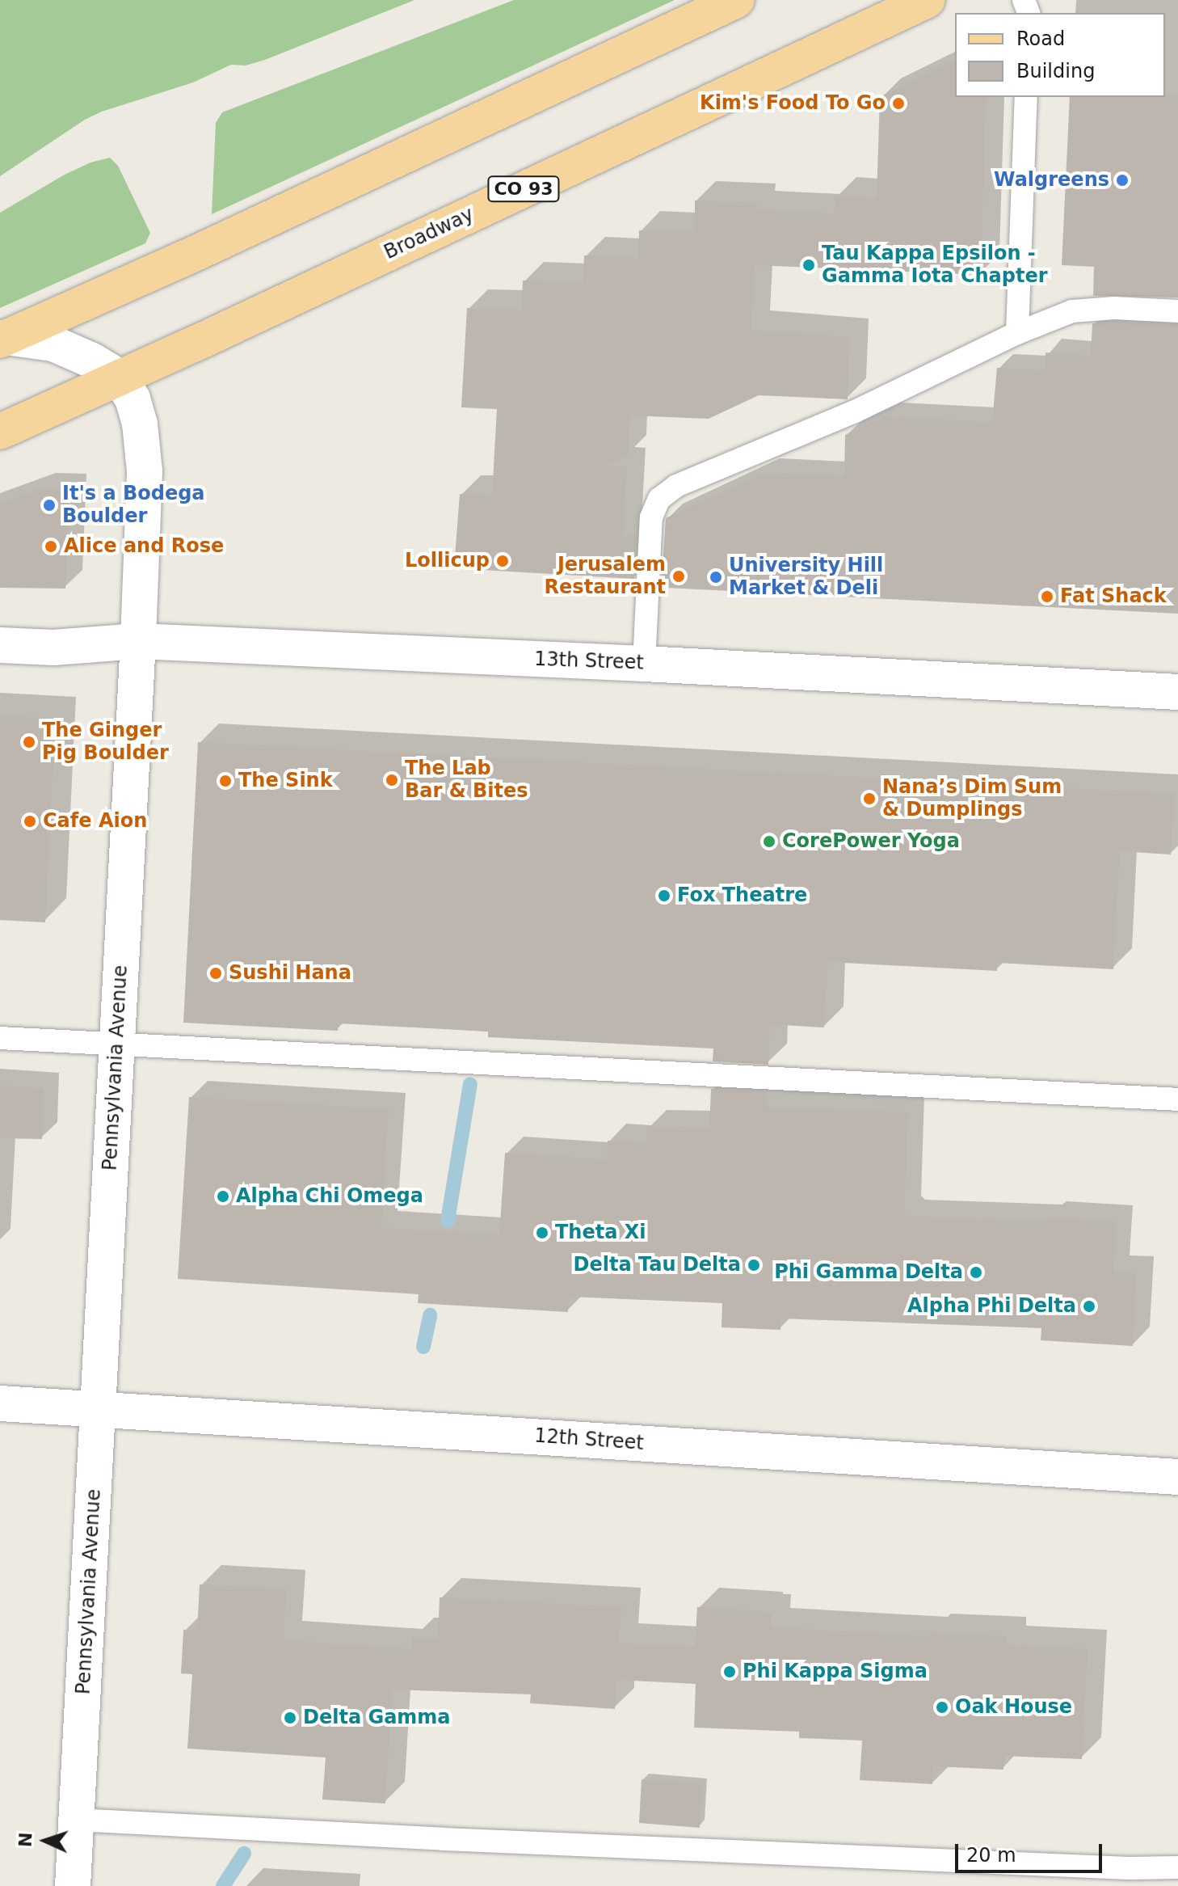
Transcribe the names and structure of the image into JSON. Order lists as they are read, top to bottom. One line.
{"streets":{"main road":["CO 93","Broadway"],"street":["13th Street","Pennsylvania Avenue","12th Street"]},"crossings":[["Broadway","Pennsylvania Avenue"],["13th Street","Pennsylvania Avenue"],["Pennsylvania Avenue","12th Street"]],"places":["Kim's Food To Go","Walgreens","Tau Kappa Epsilon - Gamma Iota Chapter","It's a Bodega Boulder","Alice and Rose","Lollicup","Jerusalem Restaurant","University Hill Market & Deli","Fat Shack","The Ginger Pig Boulder","The Lab Bar & Bites","The Sink","Nana’s Dim Sum & Dumplings","Cafe Aion","CorePower Yoga","Fox Theatre","Sushi Hana","Alpha Chi Omega","Theta Xi","Delta Tau Delta","Phi Gamma Delta","Alpha Phi Delta","Phi Kappa Sigma","Oak House","Delta Gamma"],"legend":["Road","Building"],"scale_bar":"20 m","north":"left"}
